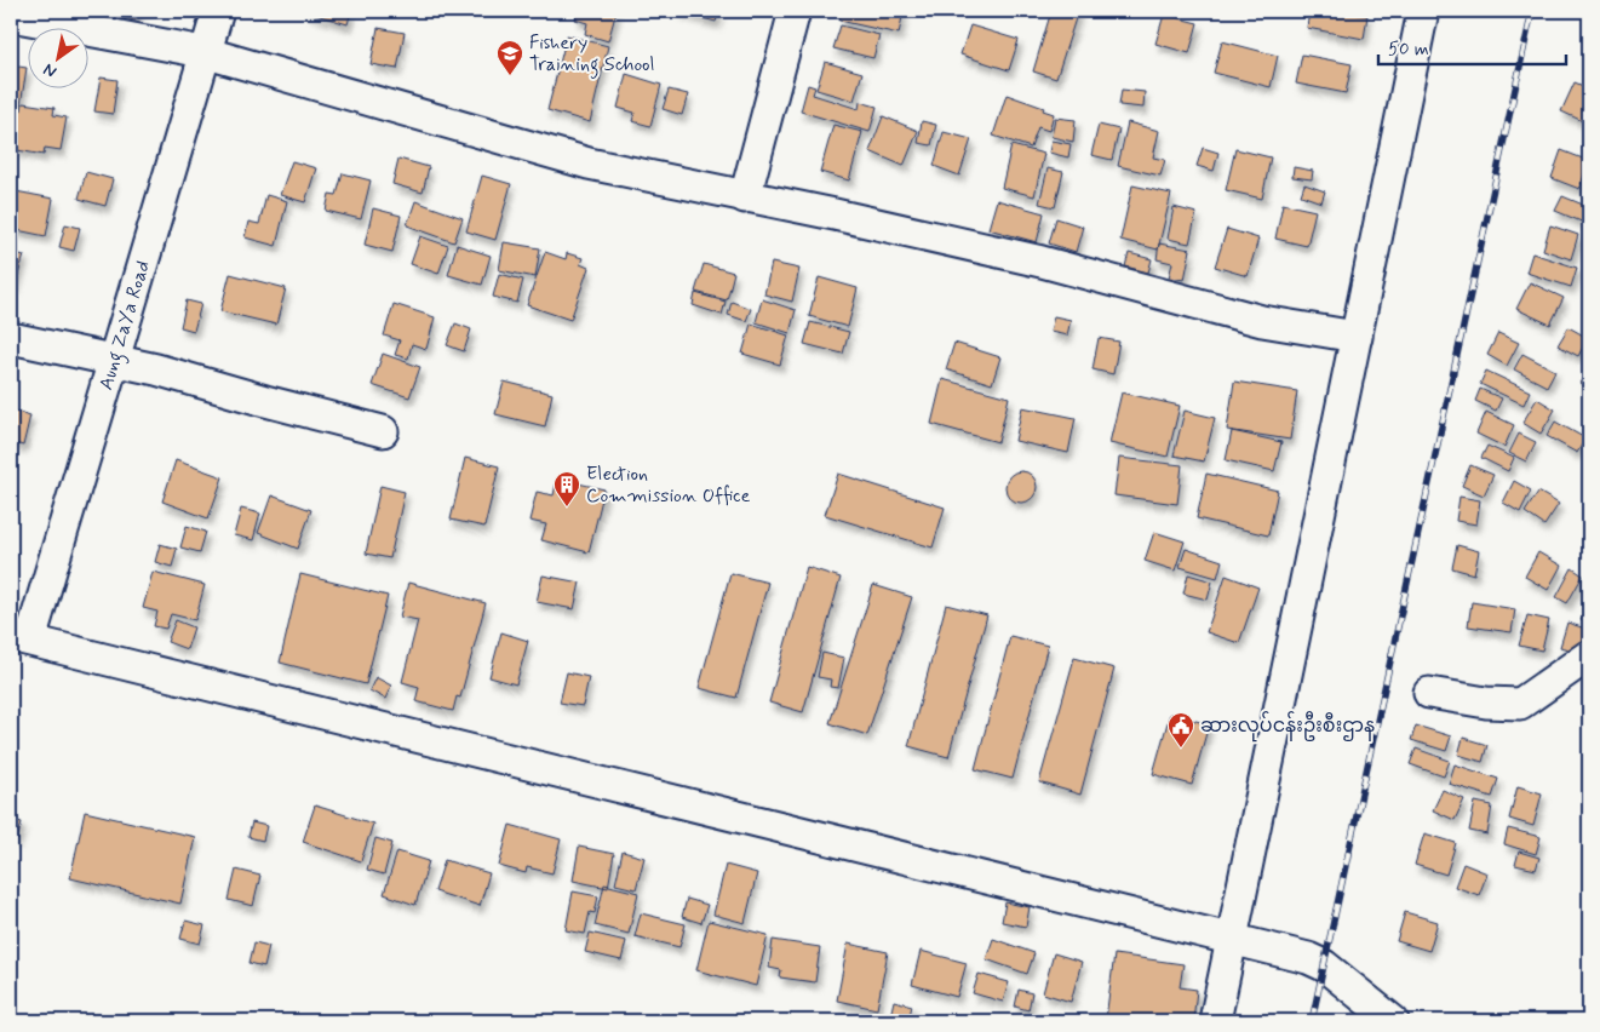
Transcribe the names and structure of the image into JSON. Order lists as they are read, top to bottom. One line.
{"streets":{"street":["Aung ZaYa Road"]},"places":{"school or university":["Fishery Training School"],"building":["Election Commission Office"],"public building":["ဆားလုပ်ငန်းဦးစီးဌာန"]},"scale_bar":"50 m","north":"bottom left"}
